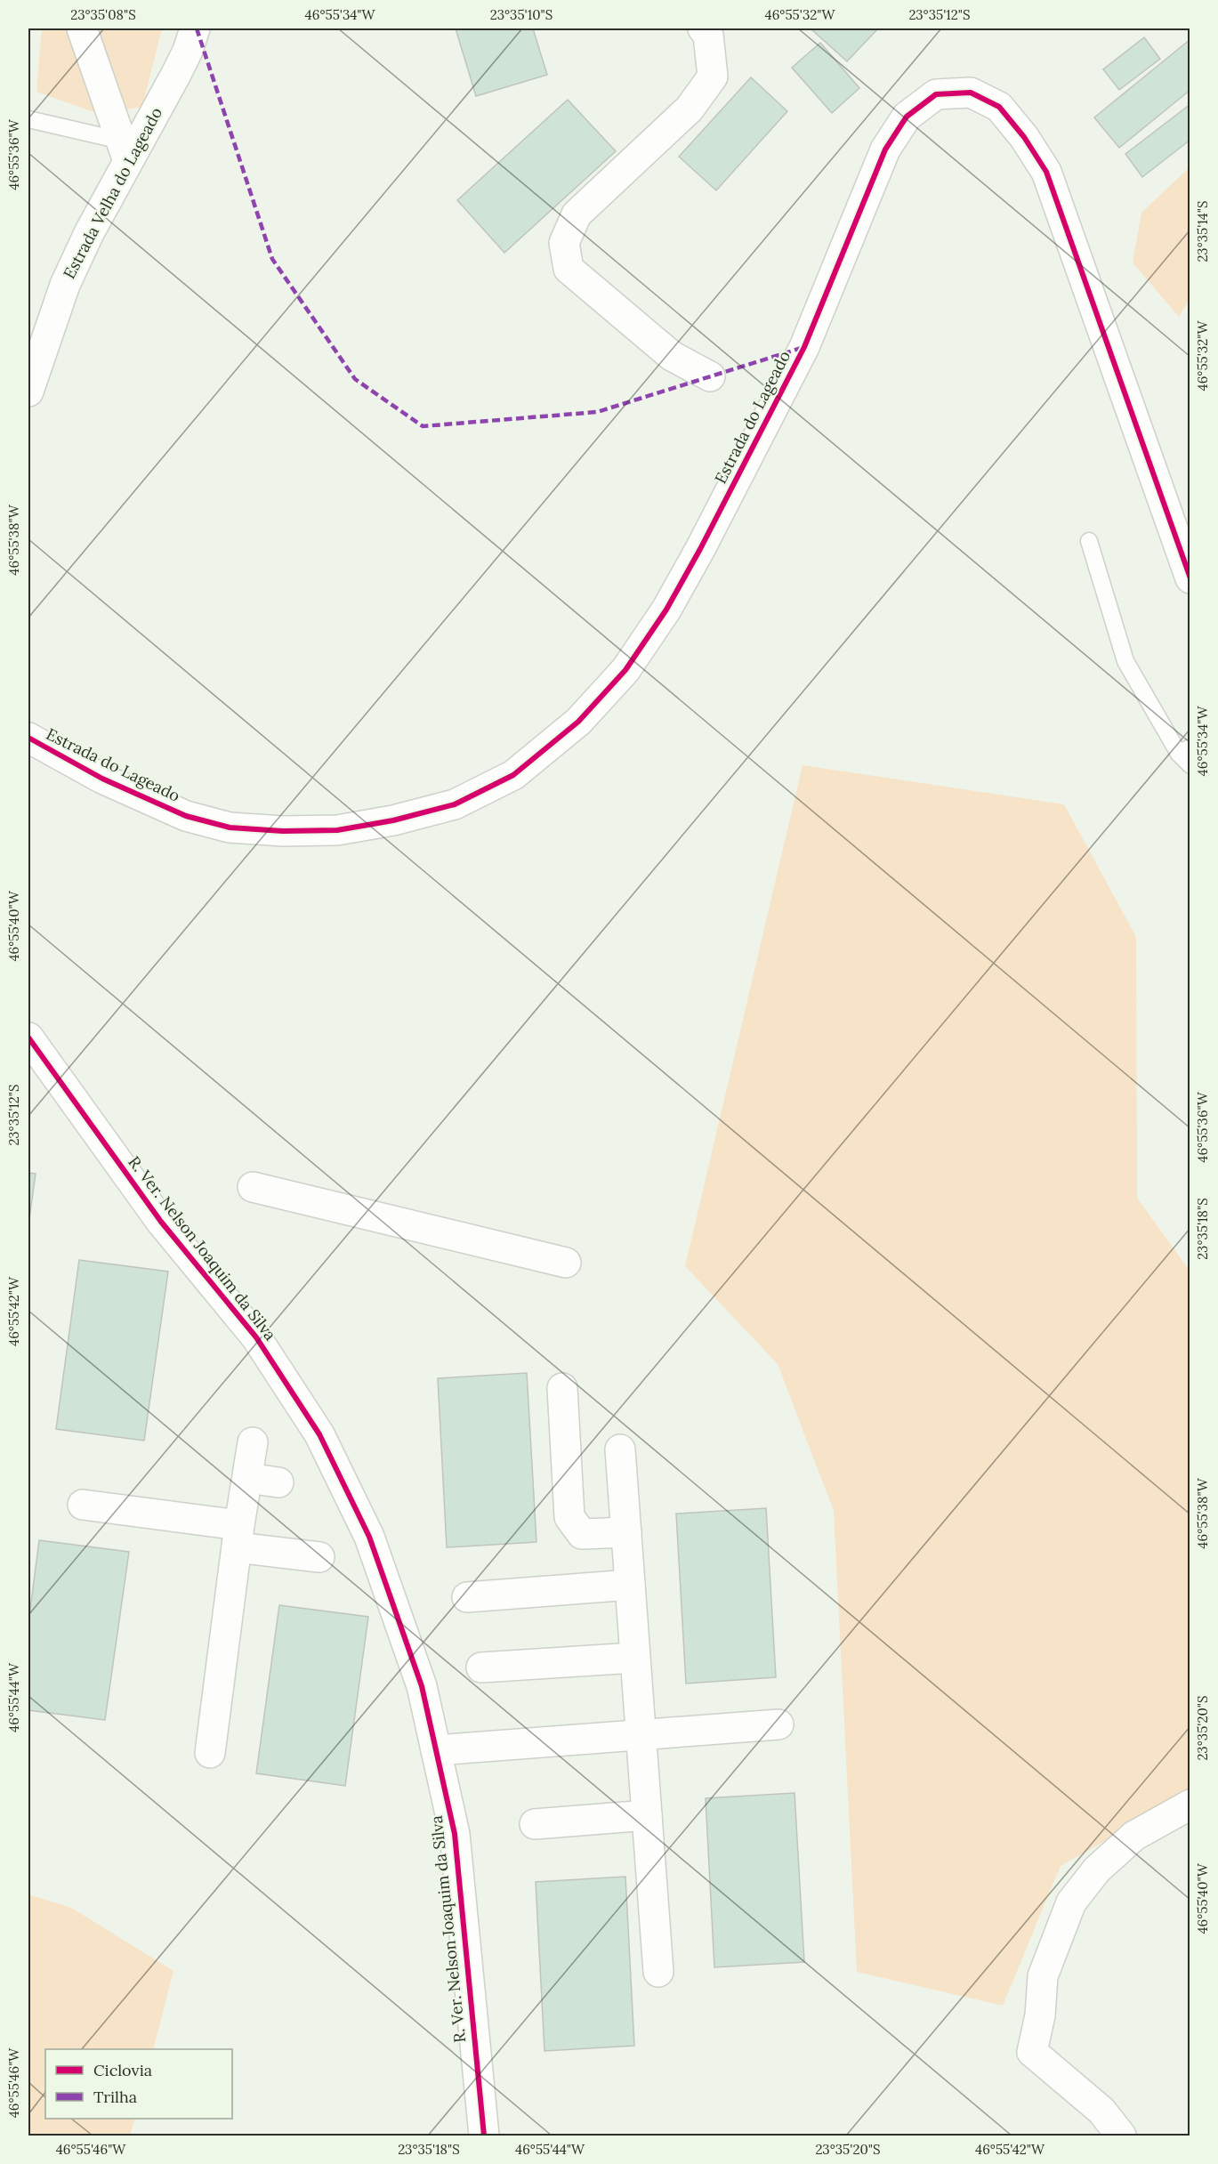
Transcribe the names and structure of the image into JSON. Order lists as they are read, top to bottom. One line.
{"streets":{"street":["Estrada Velha do Lageado","Estrada do Lageado","R. Ver. Nelson Joaquim da Silva"]},"legend":["Ciclovia","Trilha"],"coordinates":["23°35'08\"S","46°55'34\"W","23°35'10\"S","46°55'32\"W","23°35'12\"S","46°55'36\"W","23°35'14\"S","46°55'38\"W","46°55'40\"W","23°35'18\"S","46°55'42\"W","46°55'44\"W","23°35'20\"S","46°55'46\"W"]}
